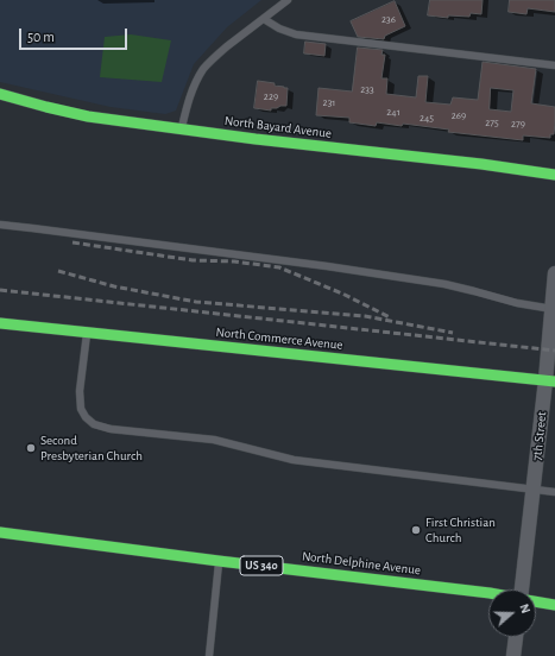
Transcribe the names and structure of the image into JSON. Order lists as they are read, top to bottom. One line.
{"streets":{"street":["North Bayard Avenue","North Commerce Avenue","7th Street","North Delphine Avenue","US 340"]},"crossings":[["North Commerce Avenue","7th Street"]],"places":["Second Presbyterian Church","First Christian Church"],"house_numbers":["236","233","229","231","241","269","245","275","279"],"scale_bar":"50 m","north":"right"}
